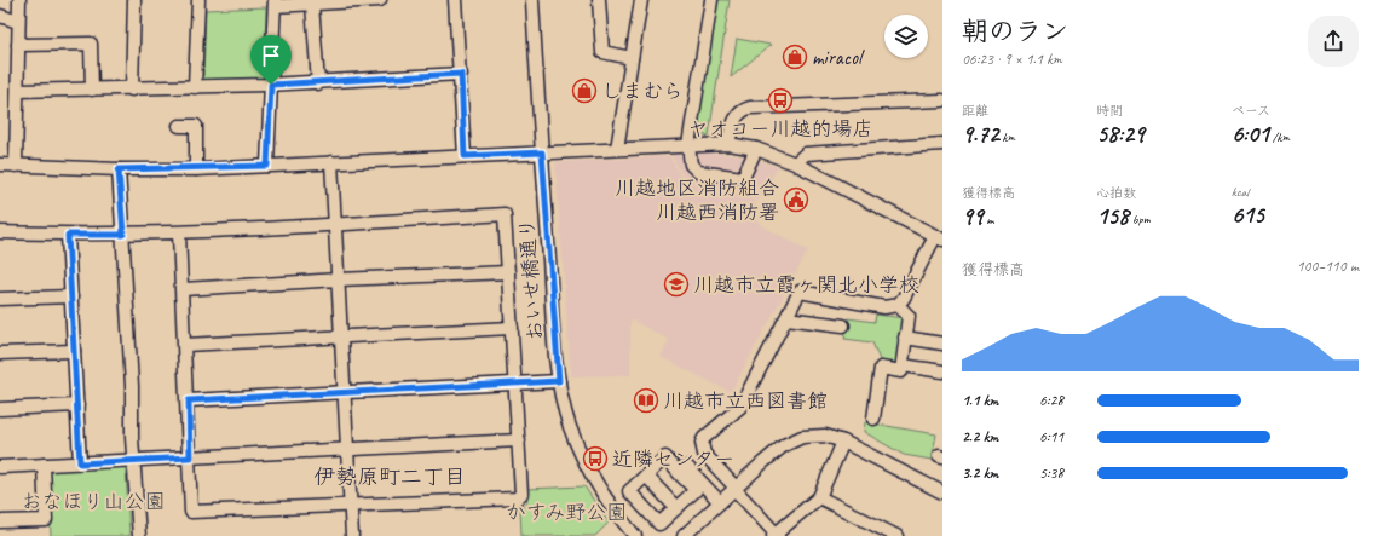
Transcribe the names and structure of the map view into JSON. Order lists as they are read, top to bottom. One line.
{"streets":{"street":["おいせ橋通り"]},"districts":["伊勢原町二丁目"],"parks":["おなほり山公園","かすみ野公園"],"places":{"shop":["miracol","しまむら"],"bus stop":["ヤオコー川越的場店","近隣センター"],"public building":["川越地区消防組合 川越西消防署"],"school or university":["川越市立霞ヶ関北小学校"],"library":["川越市立西図書館"]},"page":{"heading":["朝のラン","06:23 · 9 × 1.1 km"],"stats":[["距離","9.72 km"],["時間","58:29"],["ペース","6:01 /km"],["獲得標高","99 m"],["心拍数","158 bpm"],["kcal","615"]],"chart":["獲得標高","100–110 m"],"list":[{"name":"1.1 km","note":"6:28"},{"name":"2.2 km","note":"6:11"},{"name":"3.2 km","note":"5:38"}]}}
